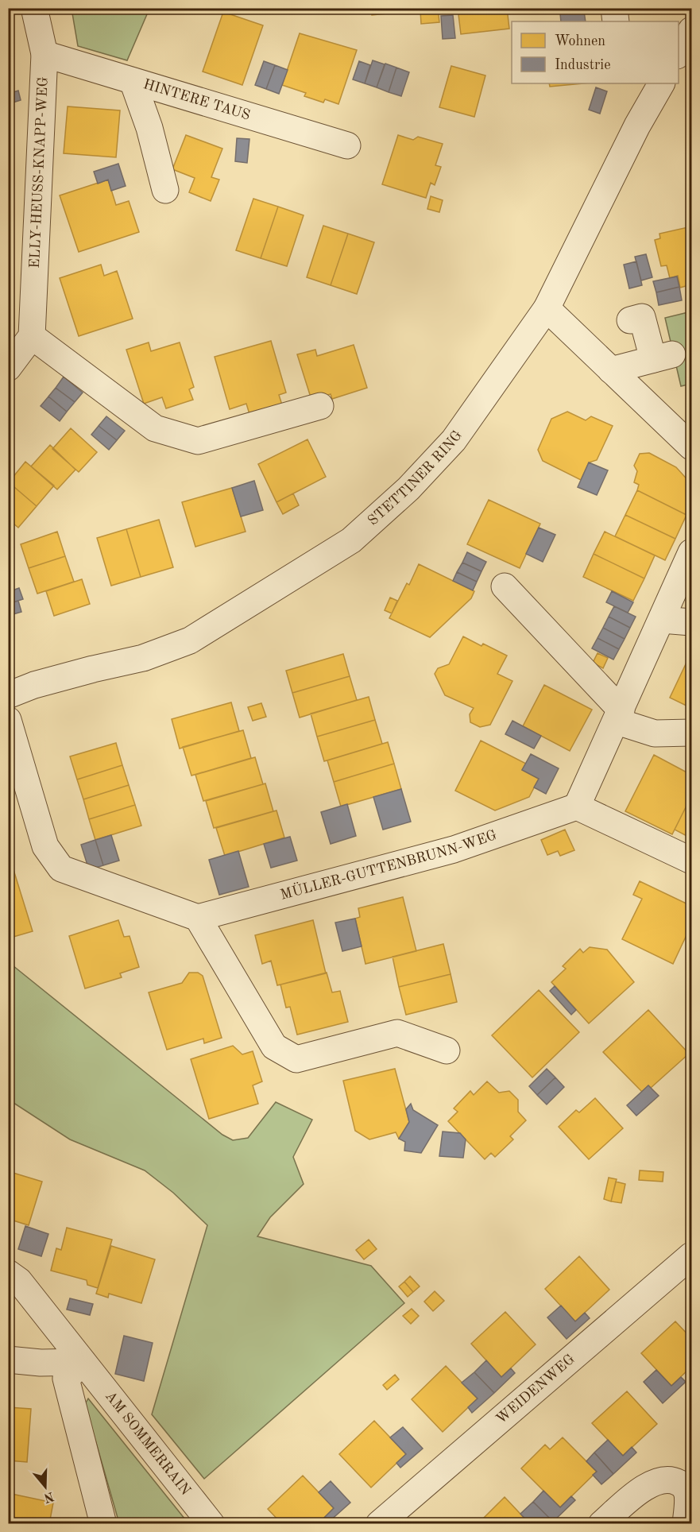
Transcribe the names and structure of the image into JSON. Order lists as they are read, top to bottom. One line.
{"streets":{"street":["HINTERE TAUS","ELLY-HEUSS-KNAPP-WEG","STETTINER RING","MÜLLER-GUTTENBRUNN-WEG","WEIDENWEG","AM SOMMERRAIN"]},"crossings":[["HINTERE TAUS","ELLY-HEUSS-KNAPP-WEG"]],"legend":["Wohnen","Industrie"],"north":"bottom"}
